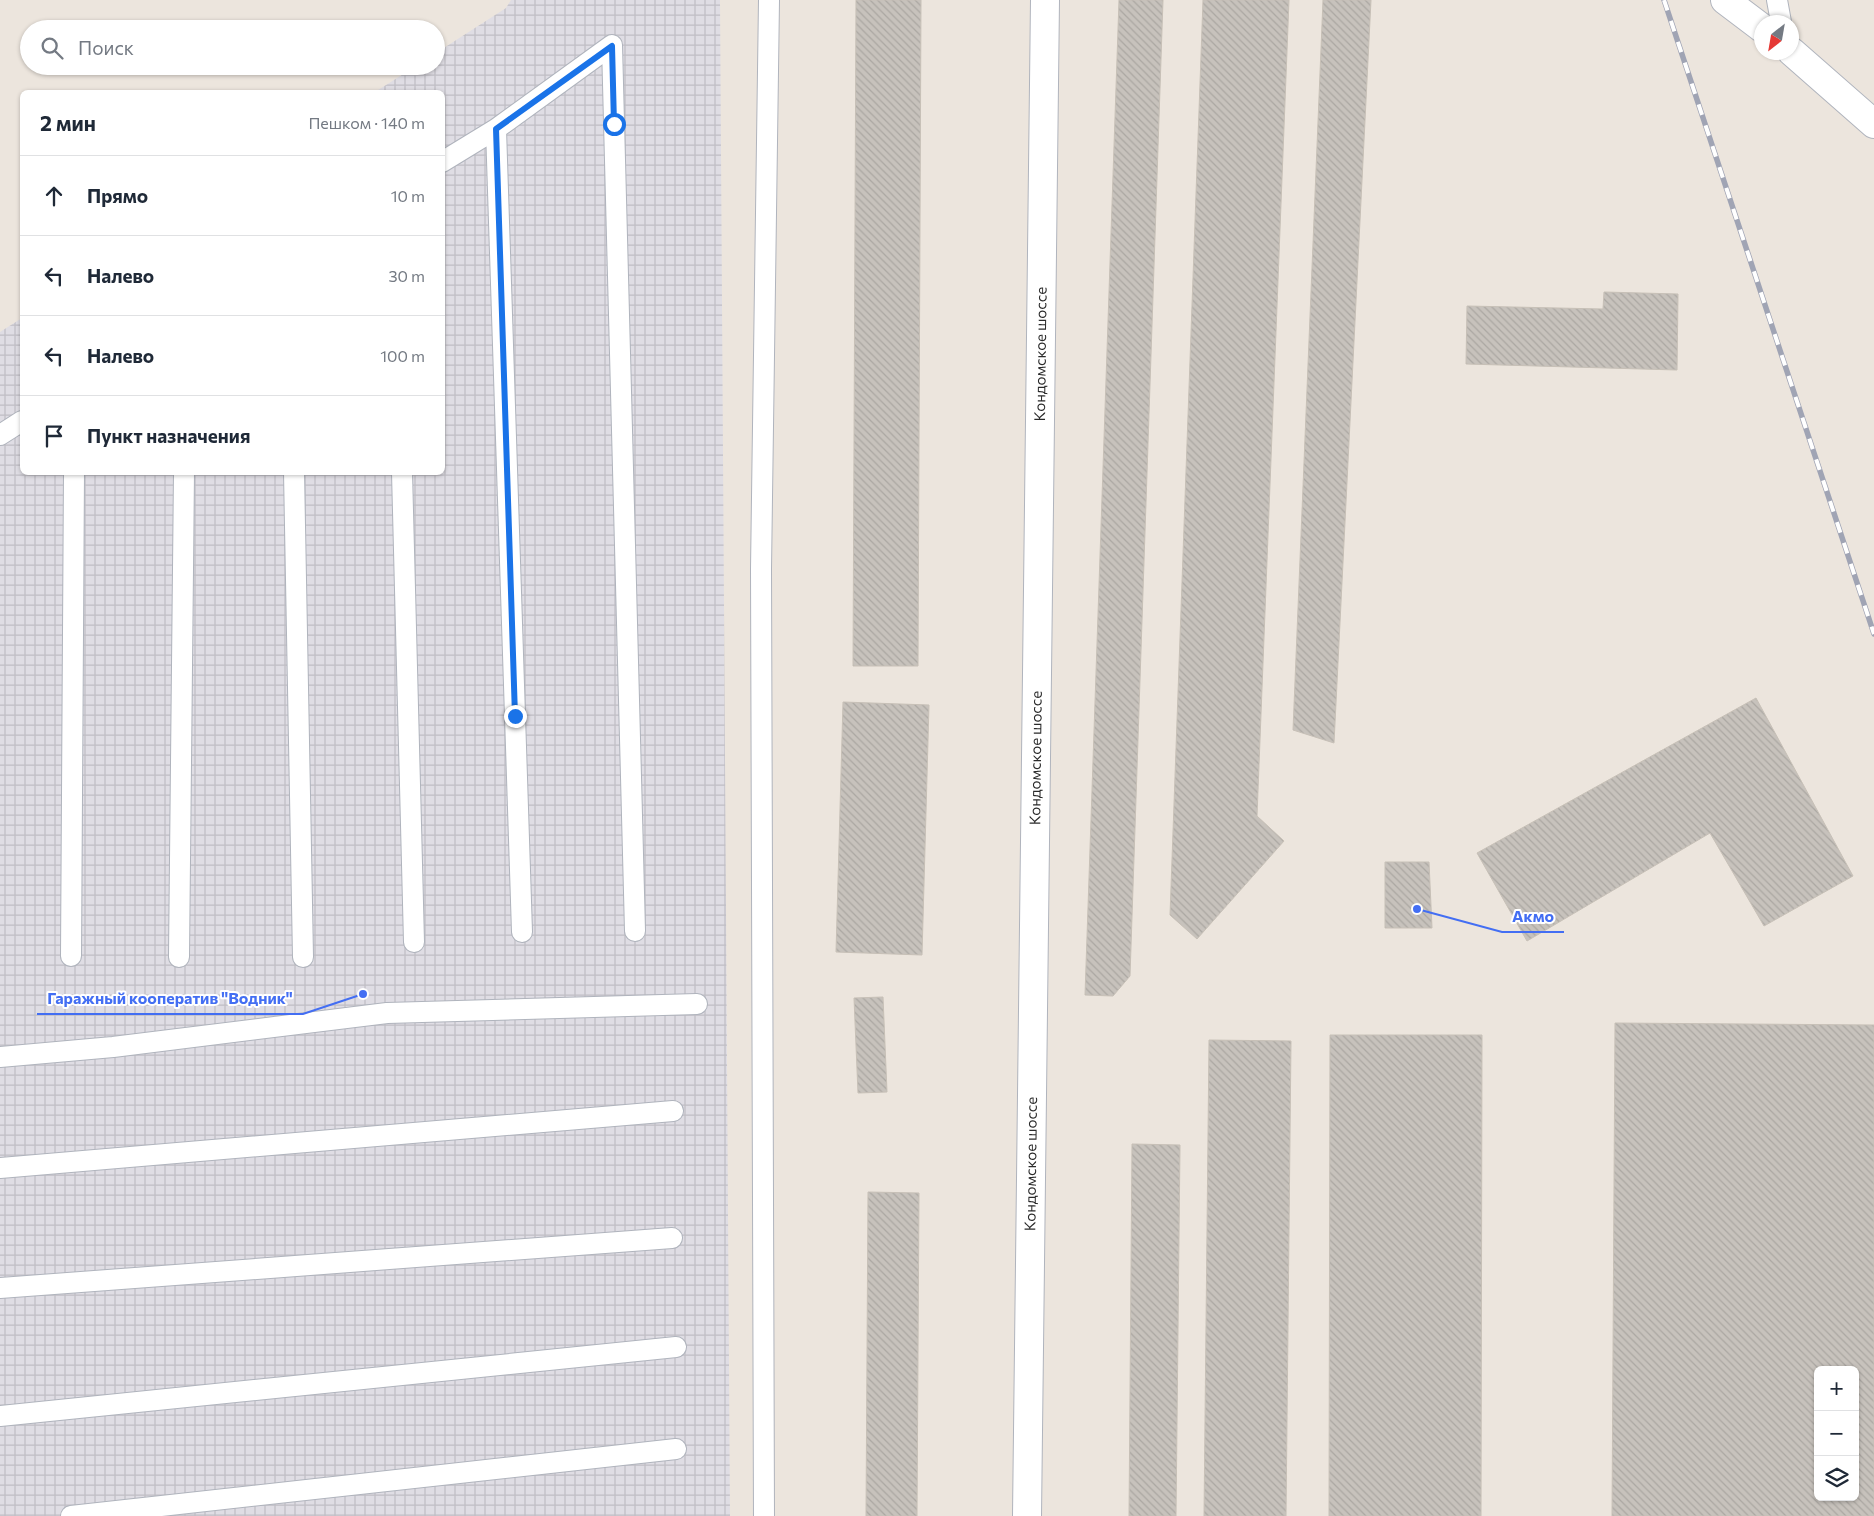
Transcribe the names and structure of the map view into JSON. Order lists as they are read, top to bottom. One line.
{"streets":{"street":["Кондомское шоссе"]},"places":["Акмо","Гаражный кооператив \"Водник\""],"north":"bottom left","page":{"search":"Поиск","heading":["2 мин","Пешком · 140 m"],"list":[["Прямо","10 m"],["Налево","30 m"],["Налево","100 m"],"Пункт назначения"],"map_buttons":["+","−"]}}
